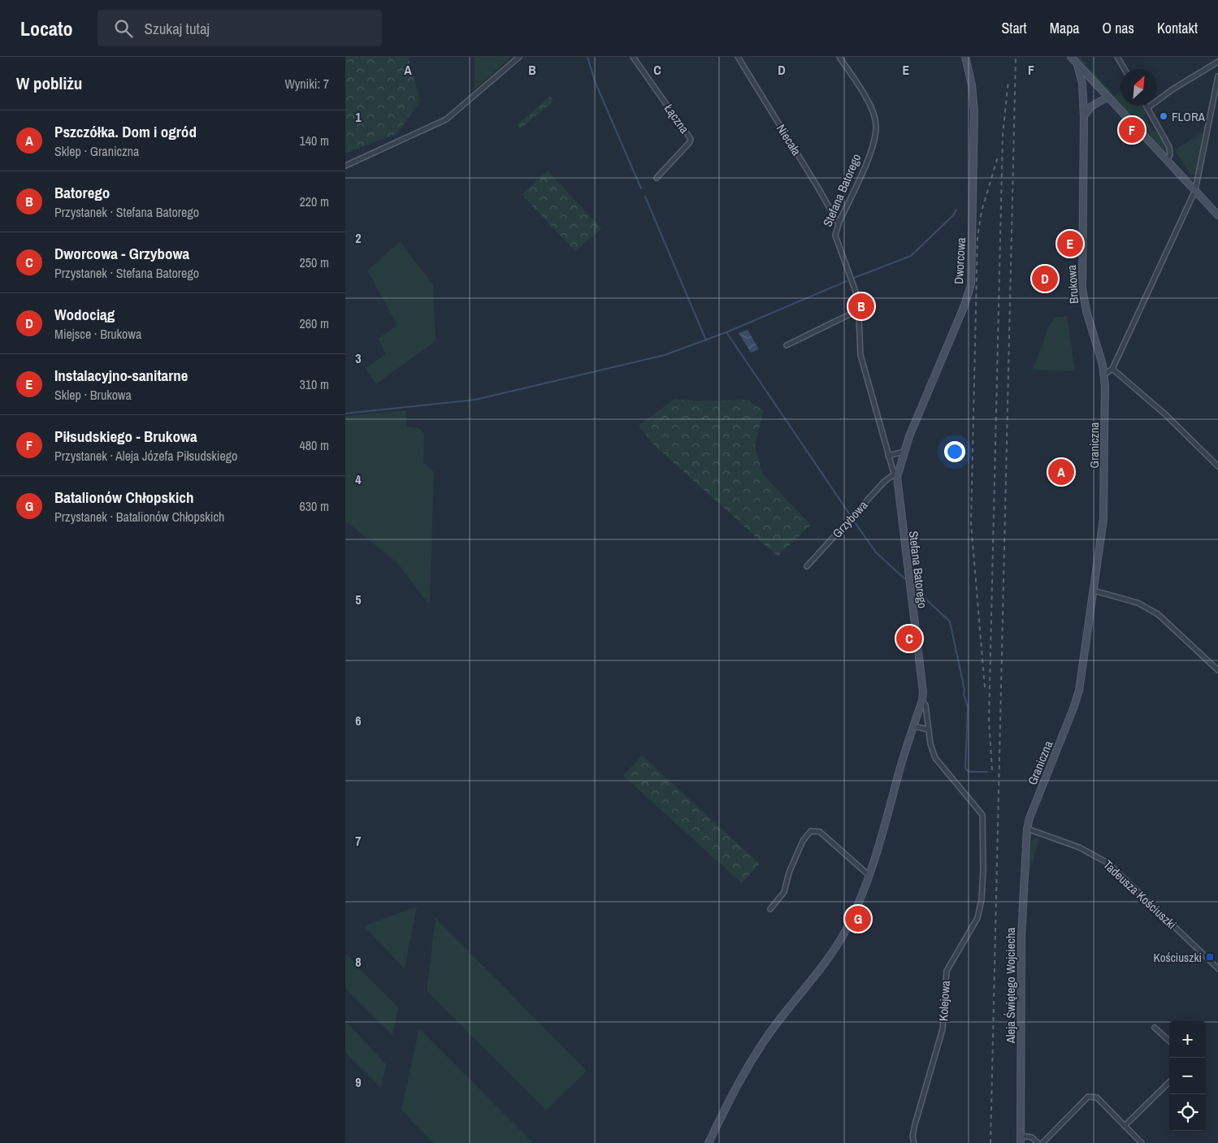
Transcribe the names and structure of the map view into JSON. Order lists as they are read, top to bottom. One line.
{"streets":{"street":["Łączna","Niecała","Stefana Batorego","Dworcowa","Brukowa","Graniczna","Grzybowa","Tadeusza Kościuszki","Aleja Świętego Wojciecha","Kolejowa"]},"crossings":[["Niecała","Stefana Batorego"],["Stefana Batorego","Dworcowa"],["Stefana Batorego","Grzybowa"],["Stefana Batorego","Kolejowa"],["Dworcowa","Grzybowa"],["Brukowa","Graniczna"],["Graniczna","Tadeusza Kościuszki"],["Graniczna","Aleja Świętego Wojciecha"],["Tadeusza Kościuszki","Aleja Świętego Wojciecha"]],"places":{"other":["FLORA"],"transit":["Kościuszki"]},"north":"top right","page":{"header":"Locato","search":"Szukaj tutaj","nav":["Start","Mapa","O nas","Kontakt"],"heading":["W pobliżu","Wyniki: 7"],"list":[{"mark":"A","name":"Pszczółka. Dom i ogród","note":"Sklep · Graniczna","value":"140 m"},{"mark":"B","name":"Batorego","note":"Przystanek · Stefana Batorego","value":"220 m"},{"mark":"C","name":"Dworcowa - Grzybowa","note":"Przystanek · Stefana Batorego","value":"250 m"},{"mark":"D","name":"Wodociąg","note":"Miejsce · Brukowa","value":"260 m"},{"mark":"E","name":"Instalacyjno-sanitarne","note":"Sklep · Brukowa","value":"310 m"},{"mark":"F","name":"Piłsudskiego - Brukowa","note":"Przystanek · Aleja Józefa Piłsudskiego","value":"480 m"},{"mark":"G","name":"Batalionów Chłopskich","note":"Przystanek · Batalionów Chłopskich","value":"630 m"}],"pins":["F","E","D","B","A","C","G"],"map_buttons":["+","−"]},"grid":{"columns":["A","B","C","D","E","F"],"rows":["1","2","3","4","5","6","7","8","9"]}}
